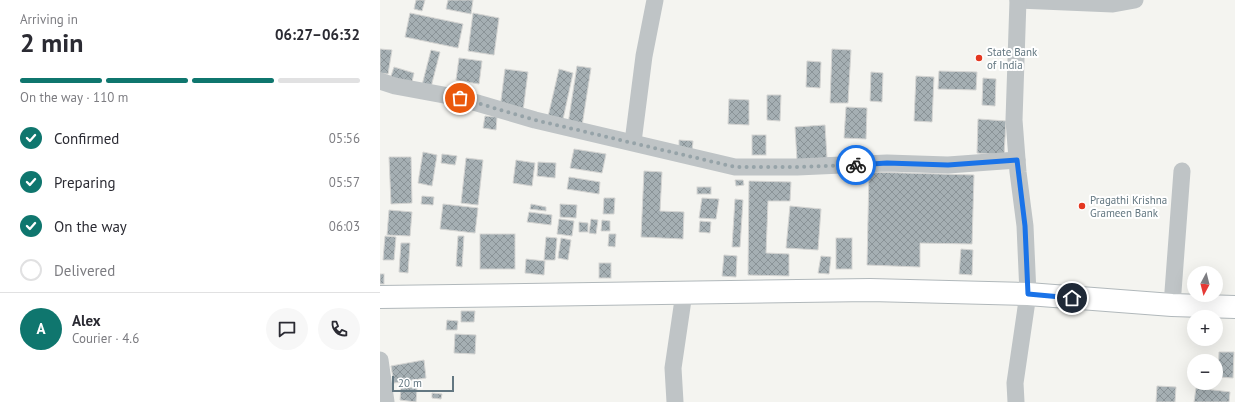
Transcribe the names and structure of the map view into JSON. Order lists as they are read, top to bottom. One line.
{"places":["State Bank of India","Pragathi Krishna Grameen Bank"],"scale_bar":"20 m","north":"bottom","page":{"heading":["2 min","Arriving in","06:27–06:32"],"panel":["Alex","Courier · 4.6"],"bar":"On the way · 110 m","list":[["Confirmed","05:56"],["Preparing","05:57"],["On the way","06:03"],"Delivered"],"map_buttons":["+","−"],"round":"A","scale":"20 m"}}
